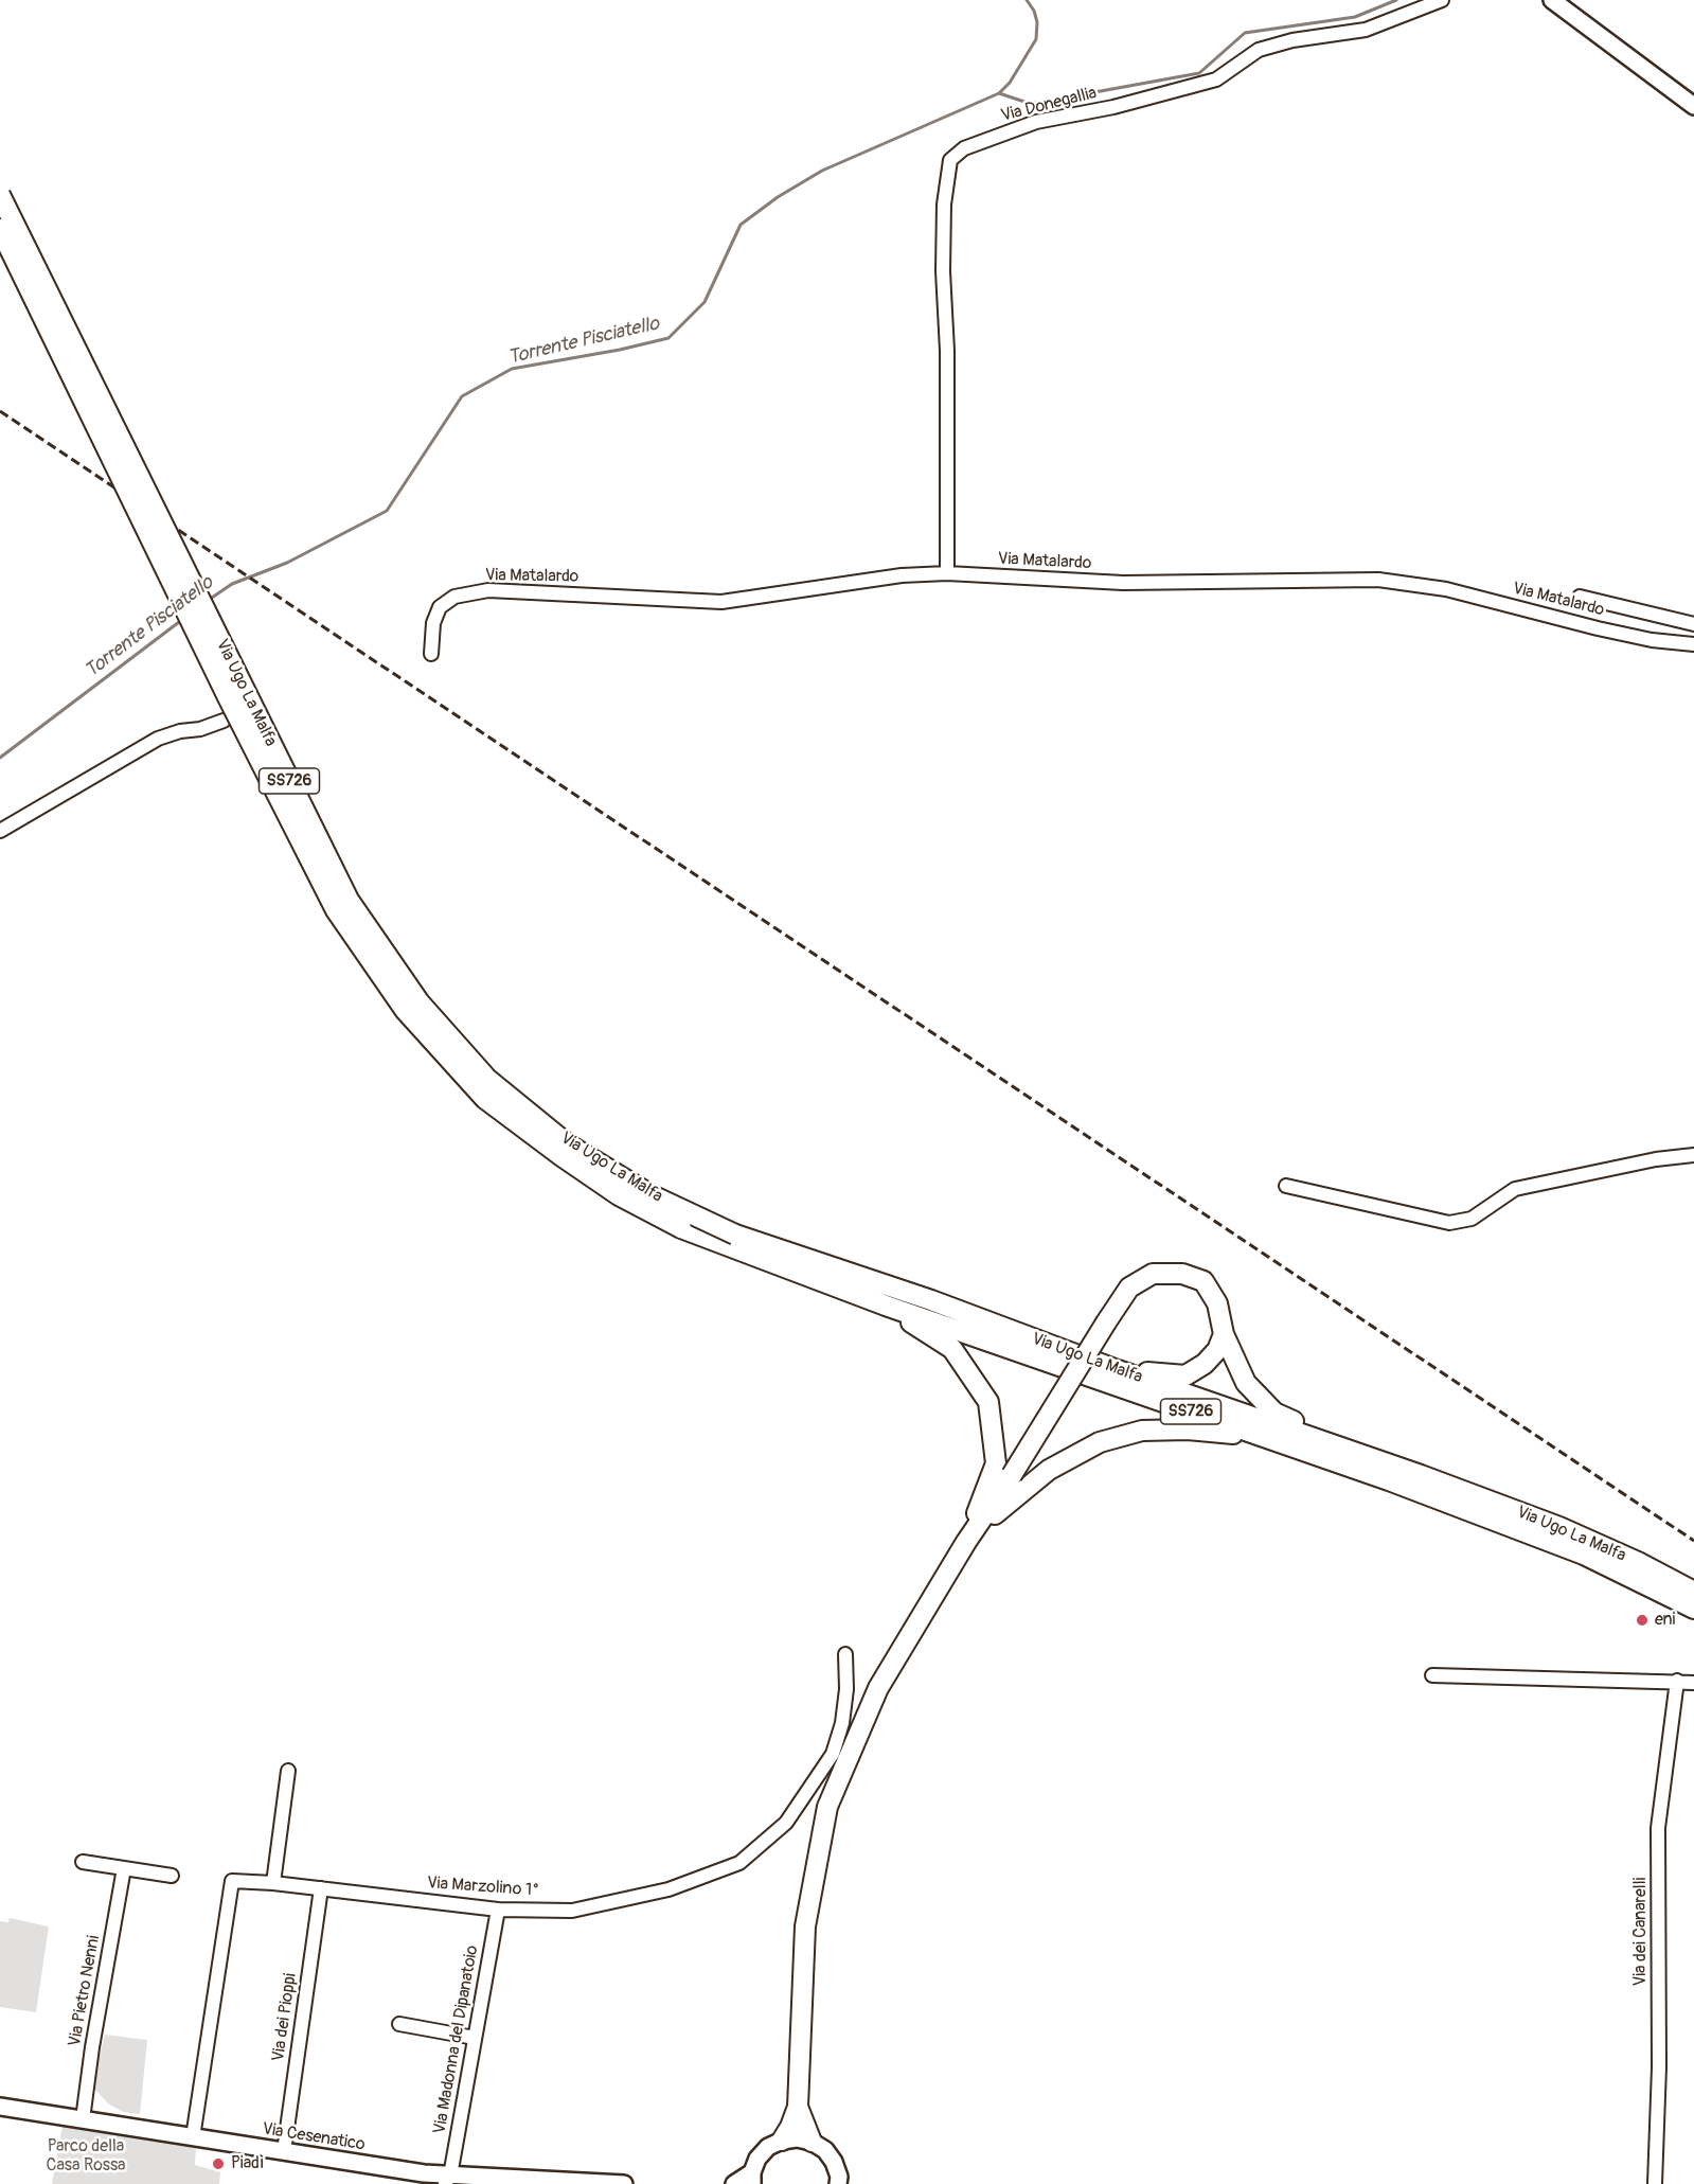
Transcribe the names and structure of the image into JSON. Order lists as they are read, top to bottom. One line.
{"streets":{"highway":["Via Ugo La Malfa","SS726"],"main road":["Via Cesenatico"],"street":["Via Donegallia","Via Matalardo","Via Marzolino 1°","Via dei Canarelli","Via Pietro Nenni","Via dei Pioppi","Via Madonna del Dipanatoio"]},"crossings":[["Via Donegallia","Via Matalardo"],["Via Marzolino 1°","Via dei Pioppi"],["Via Marzolino 1°","Via Madonna del Dipanatoio"],["Via Marzolino 1°","Via Cesenatico"],["Via Pietro Nenni","Via Cesenatico"],["Via dei Pioppi","Via Cesenatico"],["Via Madonna del Dipanatoio","Via Cesenatico"]],"water":["Torrente Pisciatello"],"parks":["Parco della Casa Rossa"],"places":["eni","Piadì"]}
